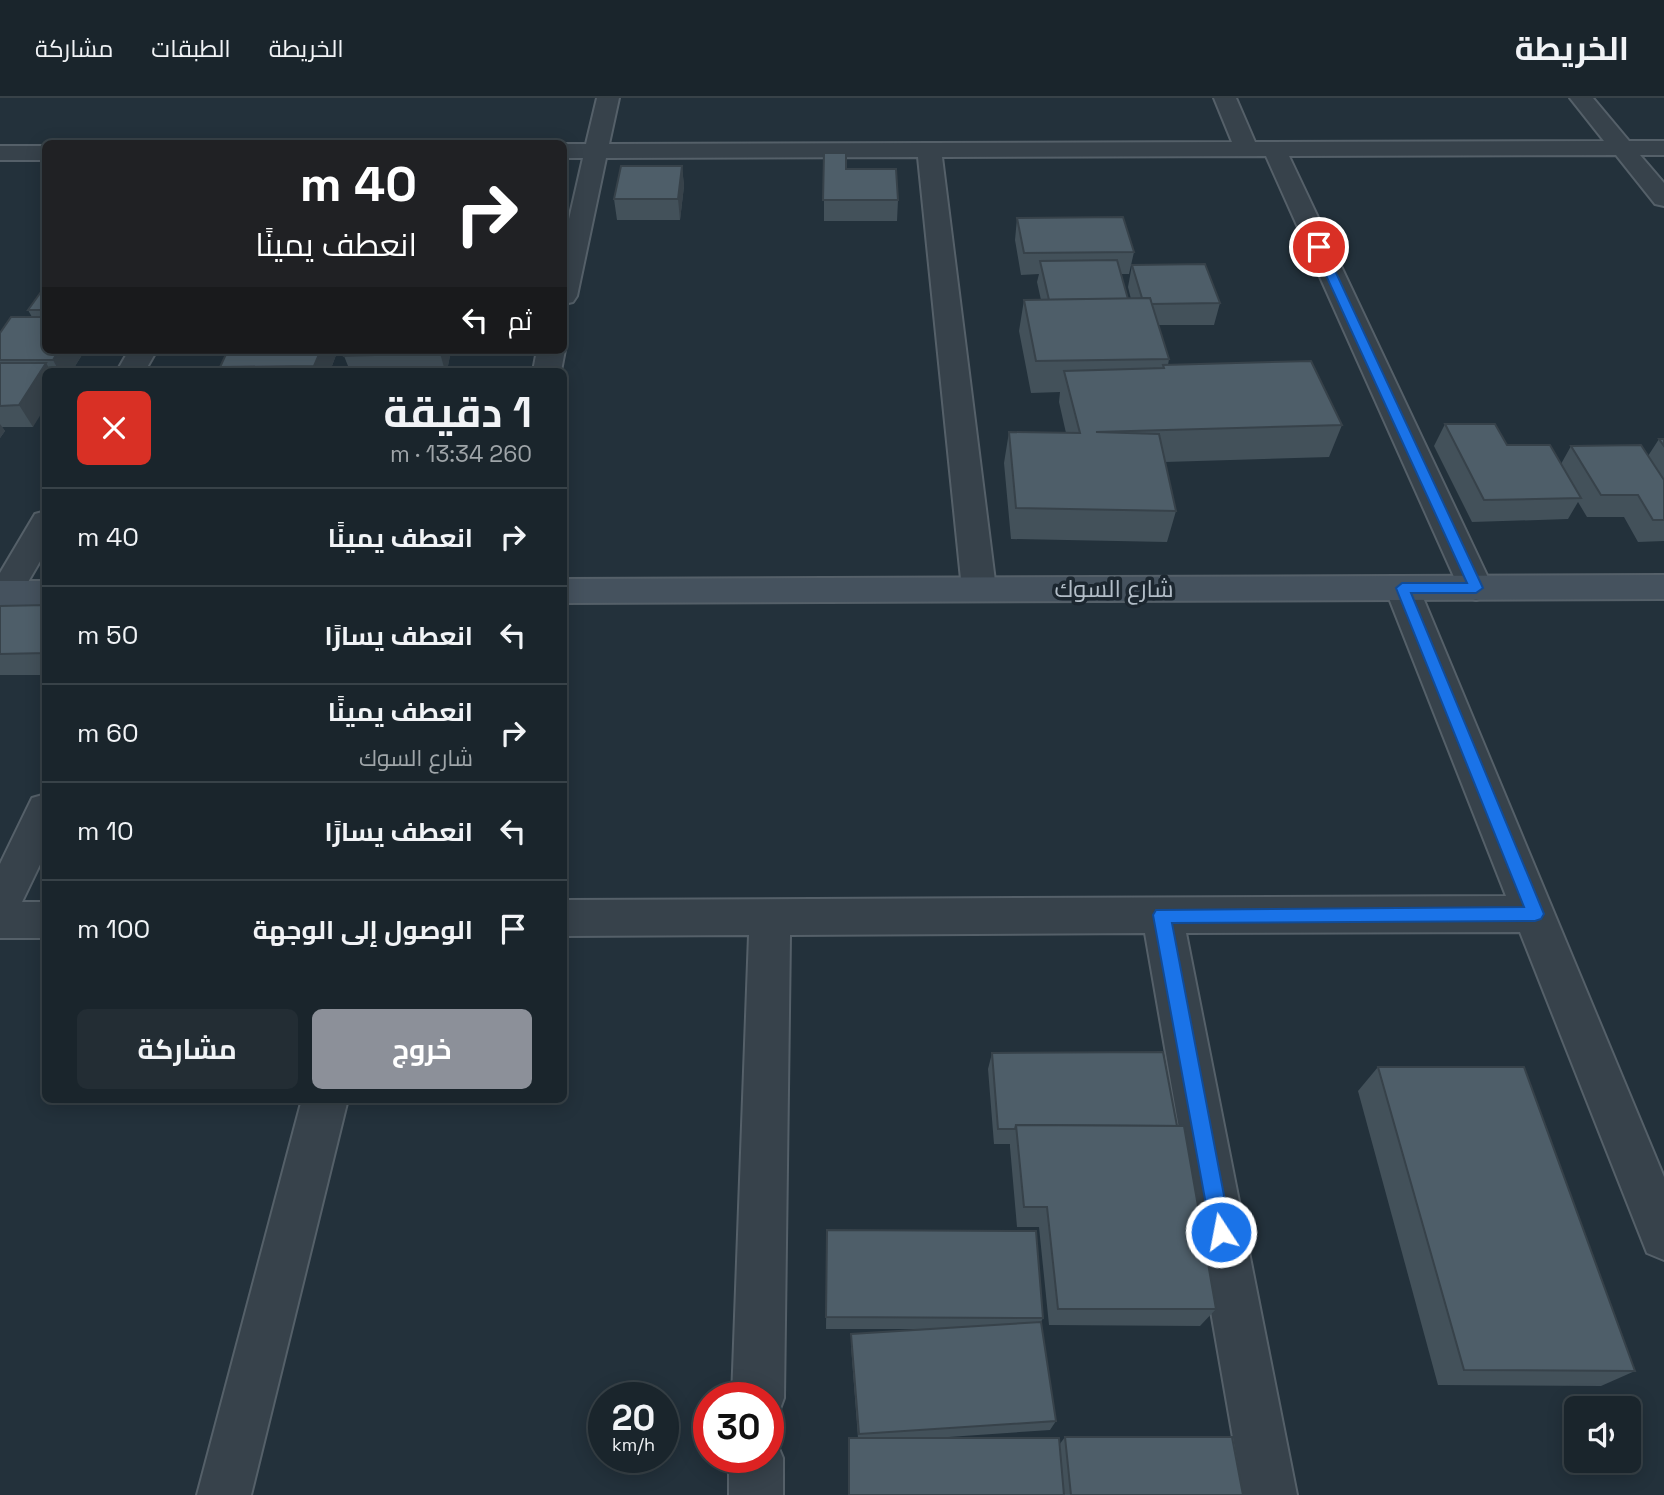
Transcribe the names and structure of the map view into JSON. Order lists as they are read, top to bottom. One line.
{"streets":{"street":["شارع السوك"]},"page":{"header":"الخريطة","nav":["الخريطة","الطبقات","مشاركة"],"turn":["40 m","انعطف يمينًا"],"then":"ثم","heading":["1 دقيقة","260 m · 13:34"],"list":[{"name":"انعطف يمينًا","value":"40 m"},{"name":"انعطف يسارًا","value":"50 m"},{"name":"انعطف يمينًا","note":"شارع السوك","value":"60 m"},{"name":"انعطف يسارًا","value":"10 m"},{"name":"الوصول إلى الوجهة","value":"100 m"}],"buttons":["خروج","مشاركة"],"speed":"20 km/h","limit":"30"}}
